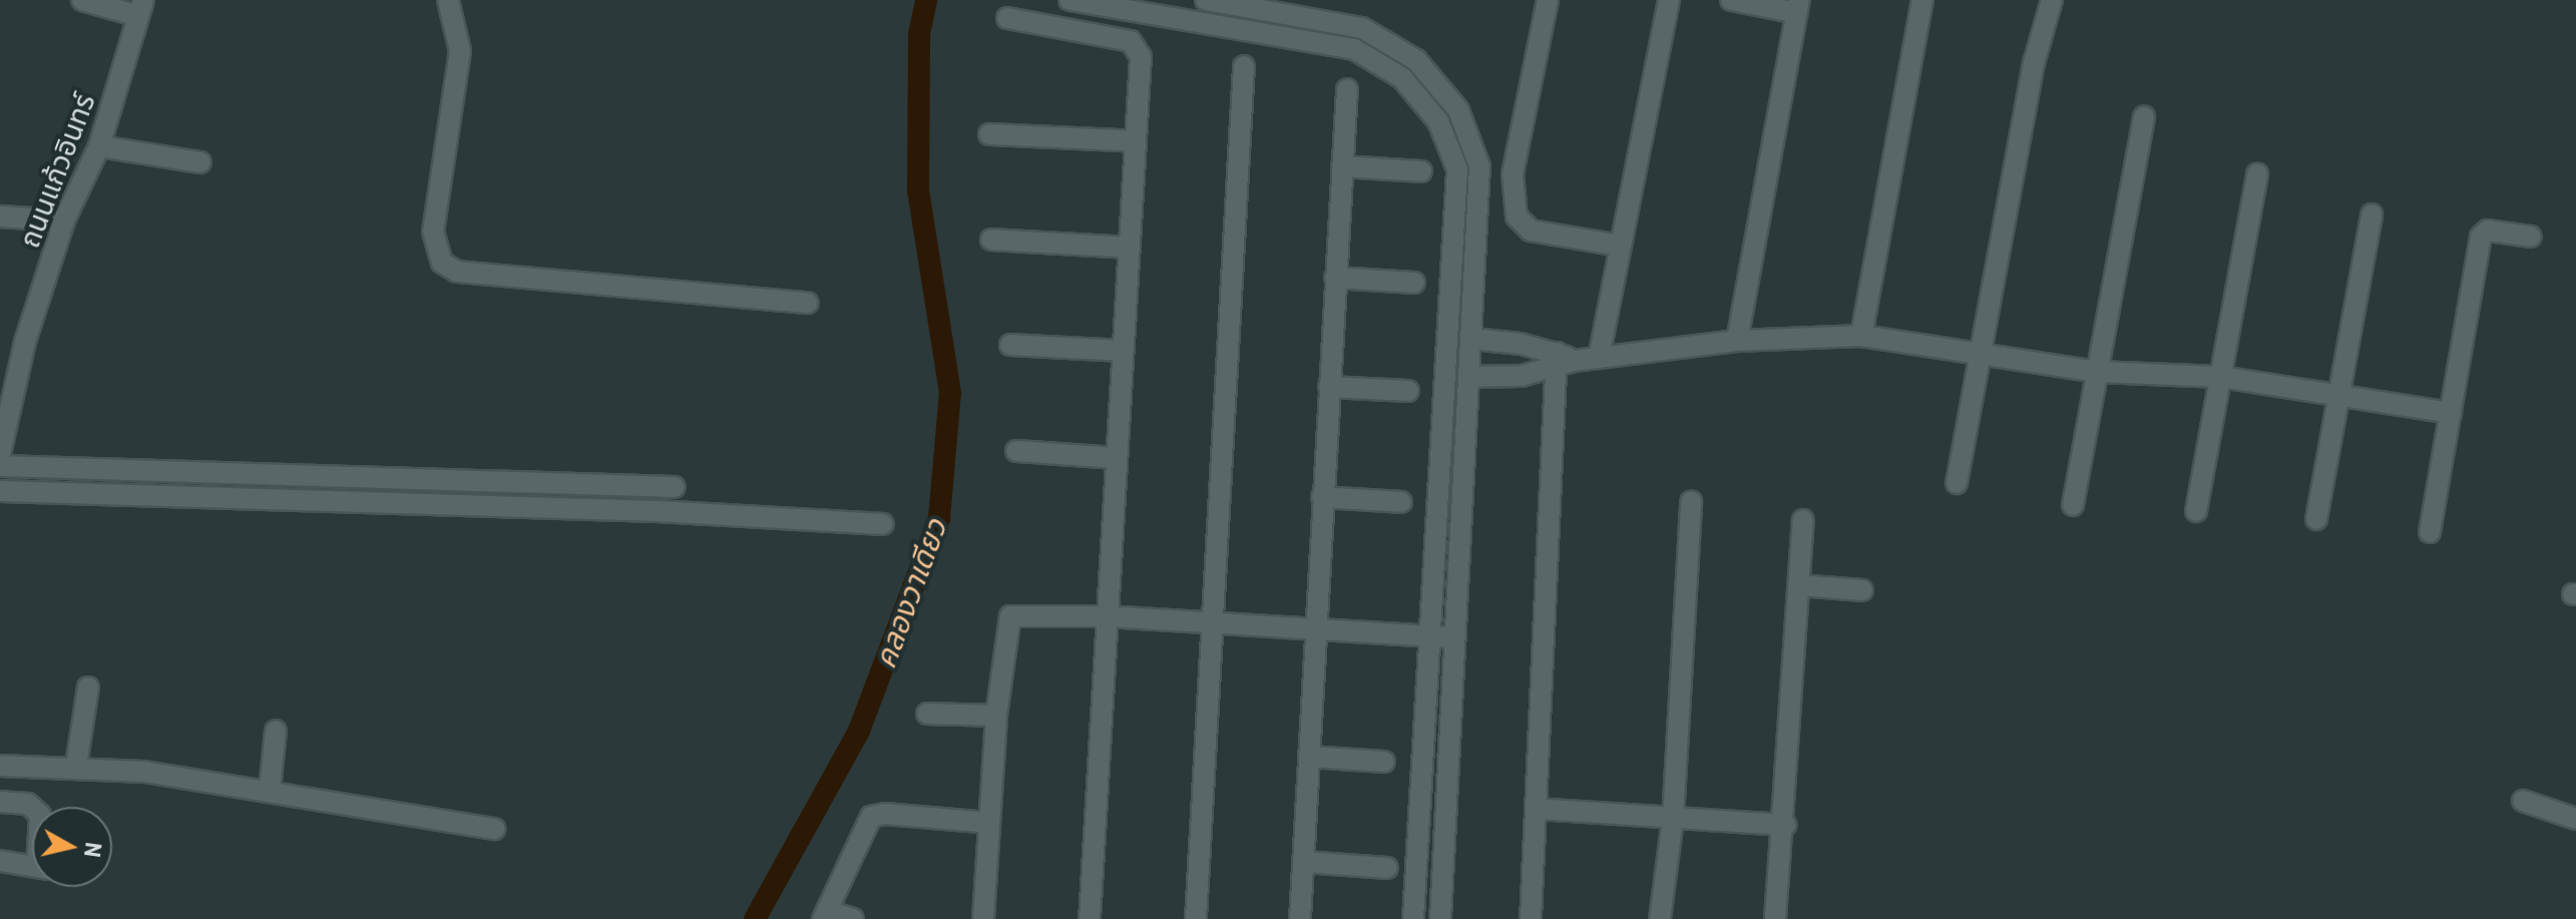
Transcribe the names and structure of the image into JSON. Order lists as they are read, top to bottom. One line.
{"streets":{"street":["ถนนแก้วอินทร์"]},"water":["คลองวาเดียว"],"north":"right"}
